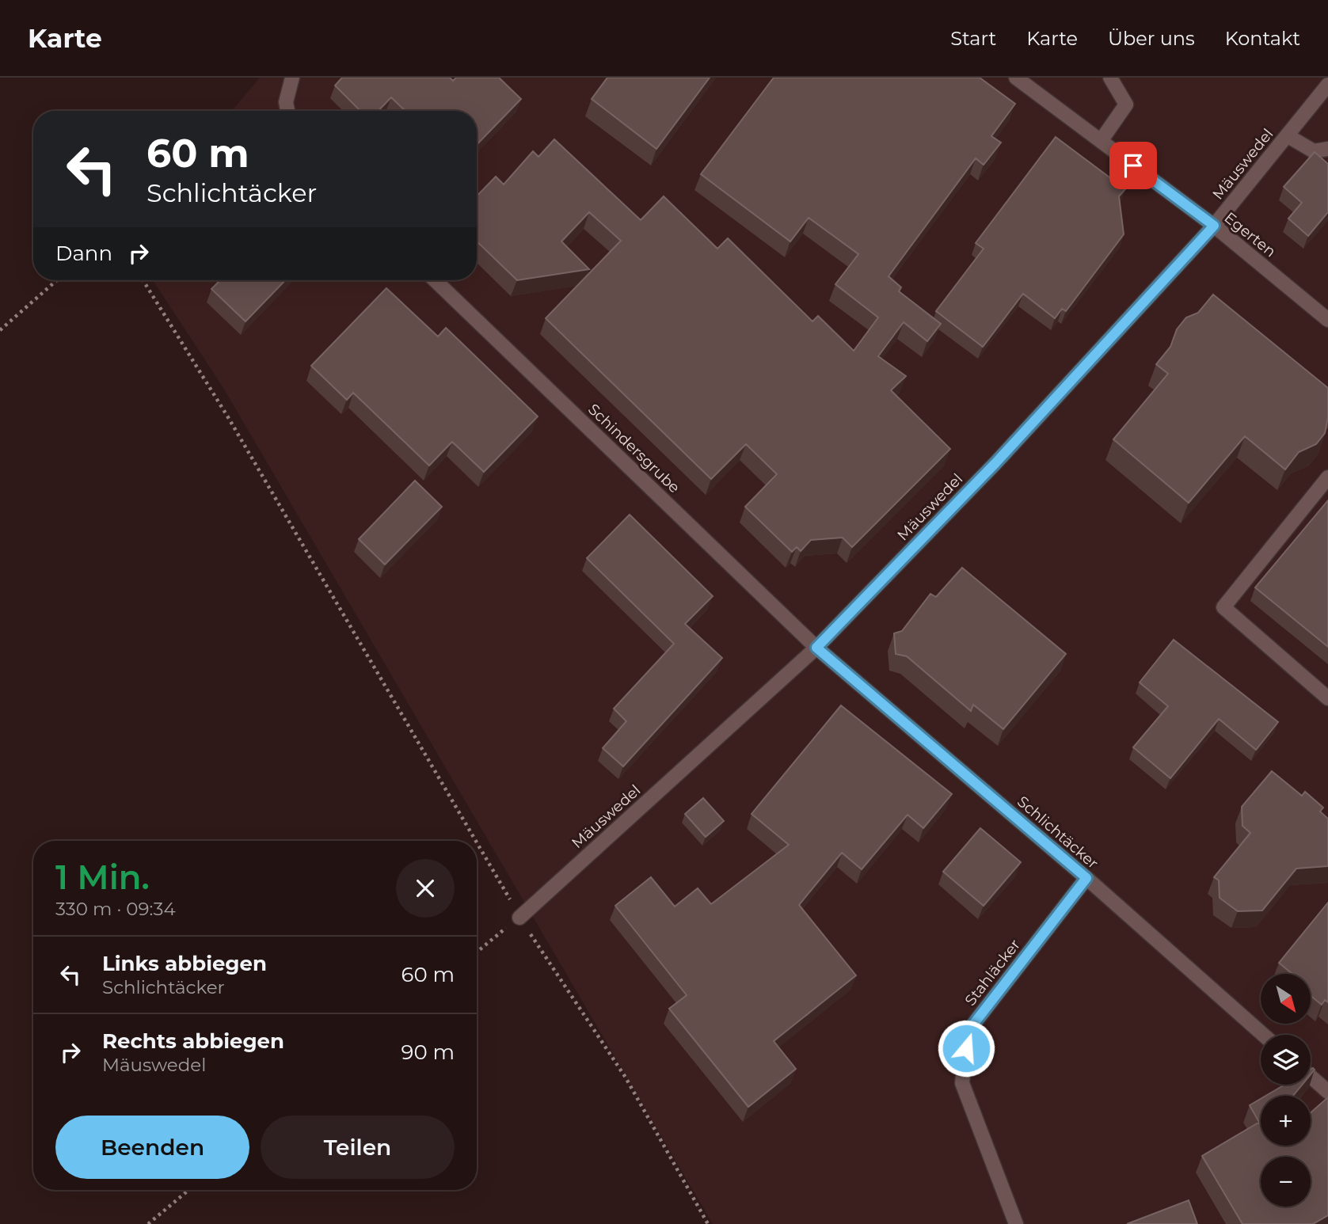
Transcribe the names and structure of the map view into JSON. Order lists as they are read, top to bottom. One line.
{"streets":{"street":["Mäuswedel","Egerten","Schindersgrube","Schlichtäcker","Stahläcker"]},"crossings":[["Mäuswedel","Egerten"],["Mäuswedel","Schindersgrube"],["Mäuswedel","Schlichtäcker"],["Schindersgrube","Schlichtäcker"],["Schlichtäcker","Stahläcker"]],"north":"bottom right","page":{"header":"Karte","nav":["Start","Karte","Über uns","Kontakt"],"turn":["60 m","Schlichtäcker"],"then":"Dann","heading":["1 Min.","330 m · 09:34"],"list":[{"name":"Links abbiegen","note":"Schlichtäcker","value":"60 m"},{"name":"Rechts abbiegen","note":"Mäuswedel","value":"90 m"}],"map_buttons":["+","−"],"buttons":["Beenden","Teilen"]}}
